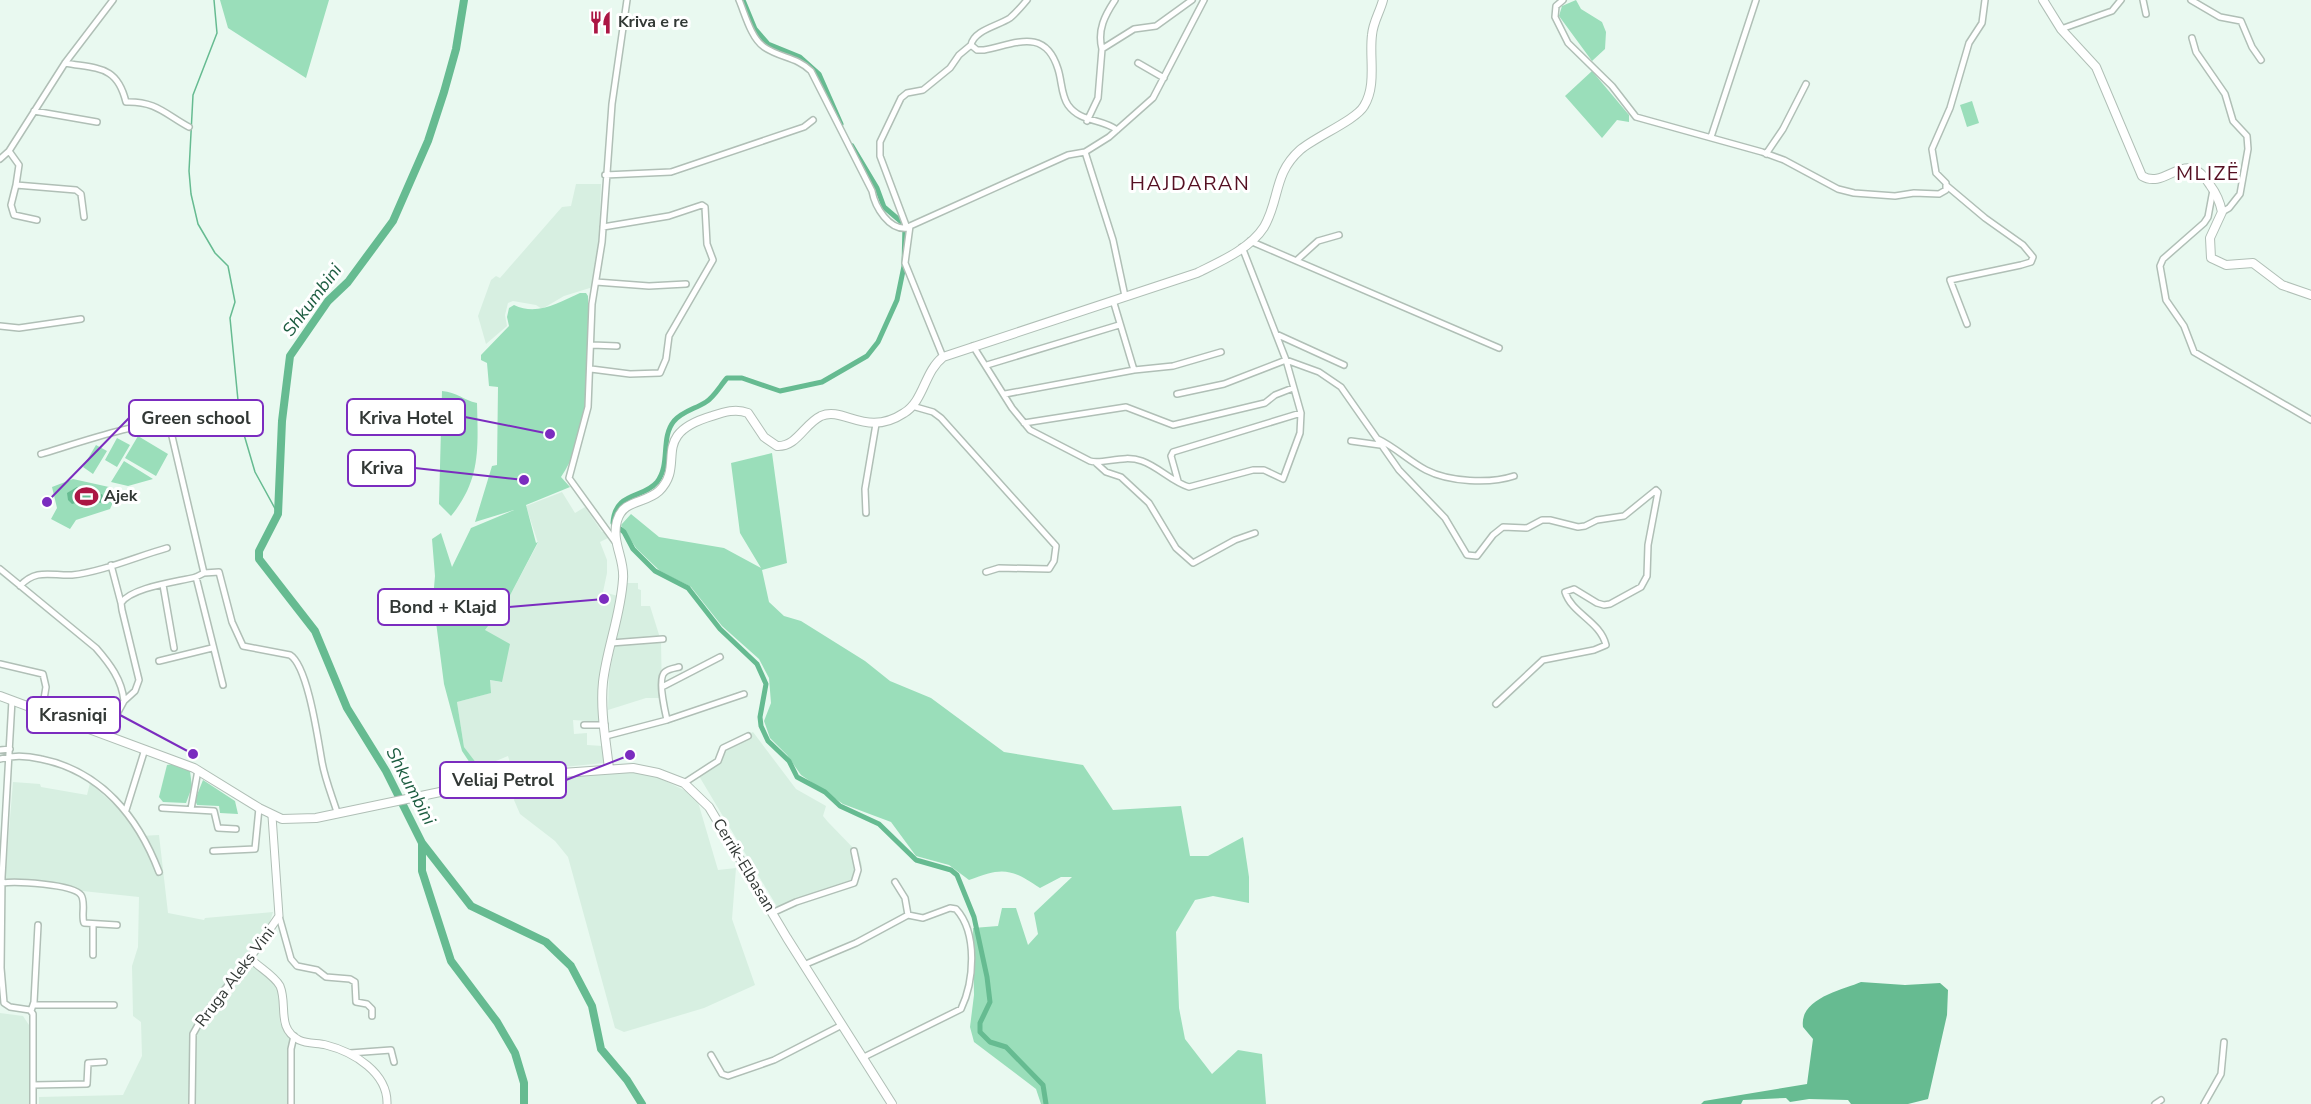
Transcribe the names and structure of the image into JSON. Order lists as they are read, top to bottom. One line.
{"streets":{"main road":["Cerrik-Elbasan"],"street":["Rruga Aleks Vini"]},"districts":["MLIZË","HAJDARAN"],"water":["Shkumbini"],"places":{"restaurant":["Kriva e re"],"other":["Kriva Hotel","Kriva","Green school","Bond + Klajd","Krasniqi","Veliaj Petrol"],"sports":["Ajek"]}}
